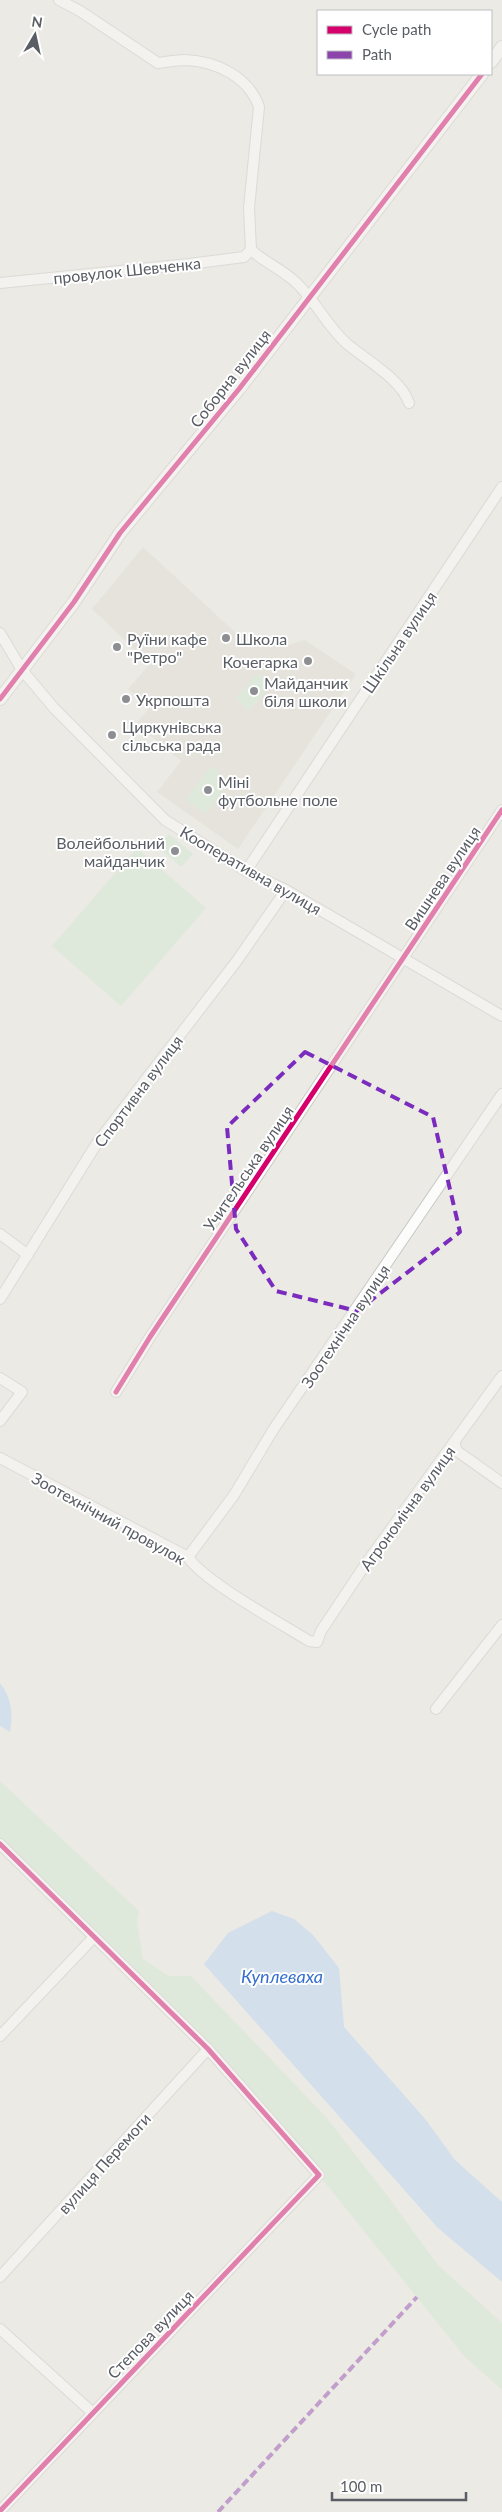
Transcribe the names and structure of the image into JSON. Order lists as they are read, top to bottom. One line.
{"streets":{"street":["провулок Шевченка","Соборна вулиця","Шкільна вулиця","Кооперативна вулиця","Вишнева вулиця","Спортивна вулиця","Учительська вулиця","Зоотехнічна вулиця","Агрономічна вулиця","Зоотехнічний провулок","вулиця Перемоги","Степова вулиця"]},"crossings":[["Соборна вулиця","Кооперативна вулиця"],["Шкільна вулиця","Кооперативна вулиця"],["Кооперативна вулиця","Вишнева вулиця"],["Кооперативна вулиця","Спортивна вулиця"],["Кооперативна вулиця","Учительська вулиця"],["Вишнева вулиця","Учительська вулиця"],["Зоотехнічна вулиця","Зоотехнічний провулок"],["Агрономічна вулиця","Зоотехнічний провулок"],["вулиця Перемоги","Степова вулиця"]],"water":["Куплеваха"],"places":["Школа","Руїни кафе \"Ретро\"","Кочегарка","Майданчик біля школи","Укрпошта","Циркунівська сільська рада","Міні футбольне поле","Волейбольний майданчик"],"legend":["Cycle path","Path"],"scale_bar":"100 m","north":"top"}
